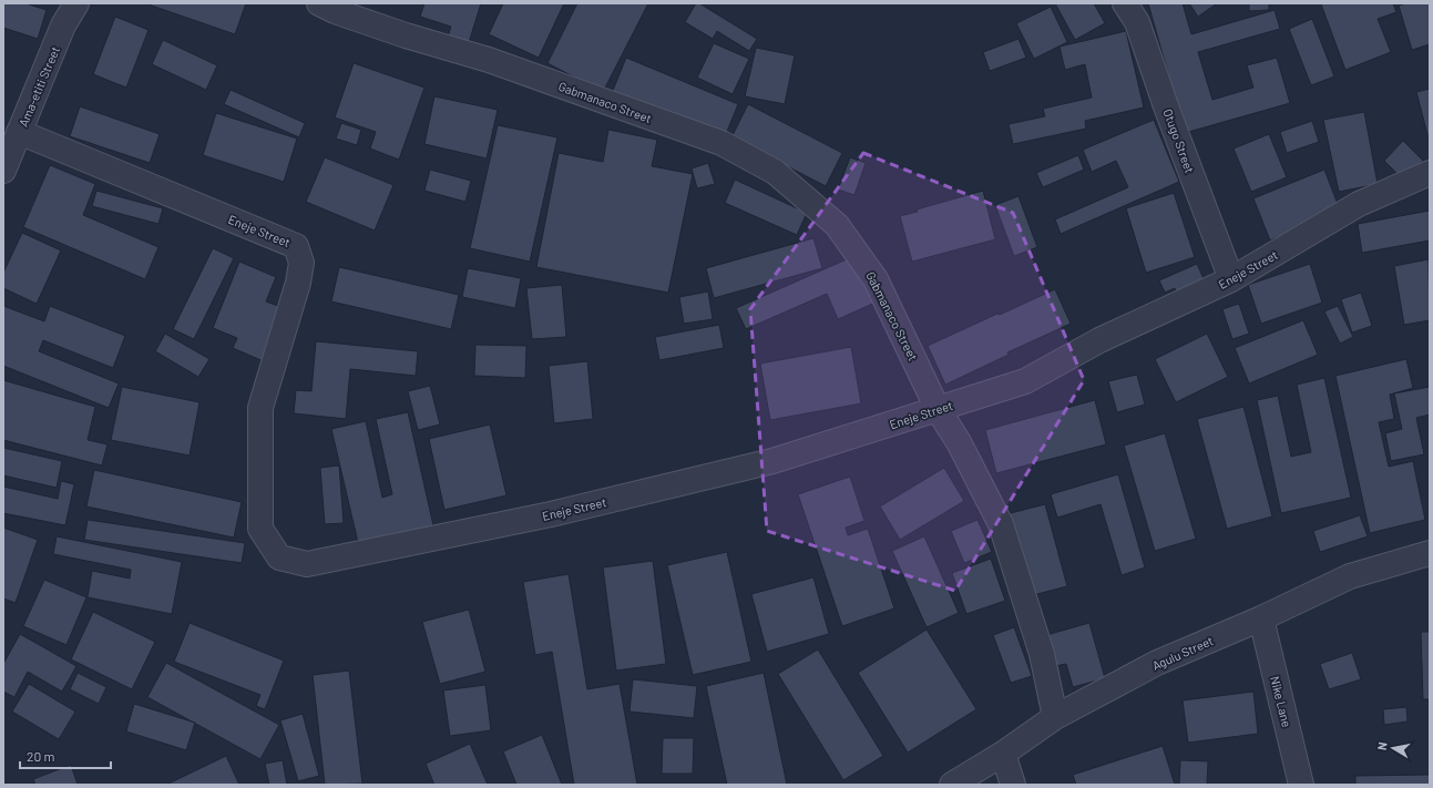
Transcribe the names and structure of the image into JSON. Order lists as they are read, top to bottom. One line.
{"streets":{"street":["Ama-etiti Street","Gabmanaco Street","Otugo Street","Eneje Street","Agulu Street","Nike Lane"]},"crossings":[["Ama-etiti Street","Eneje Street"],["Gabmanaco Street","Eneje Street"],["Gabmanaco Street","Agulu Street"],["Otugo Street","Eneje Street"],["Agulu Street","Nike Lane"]],"scale_bar":"20 m","north":"left"}
